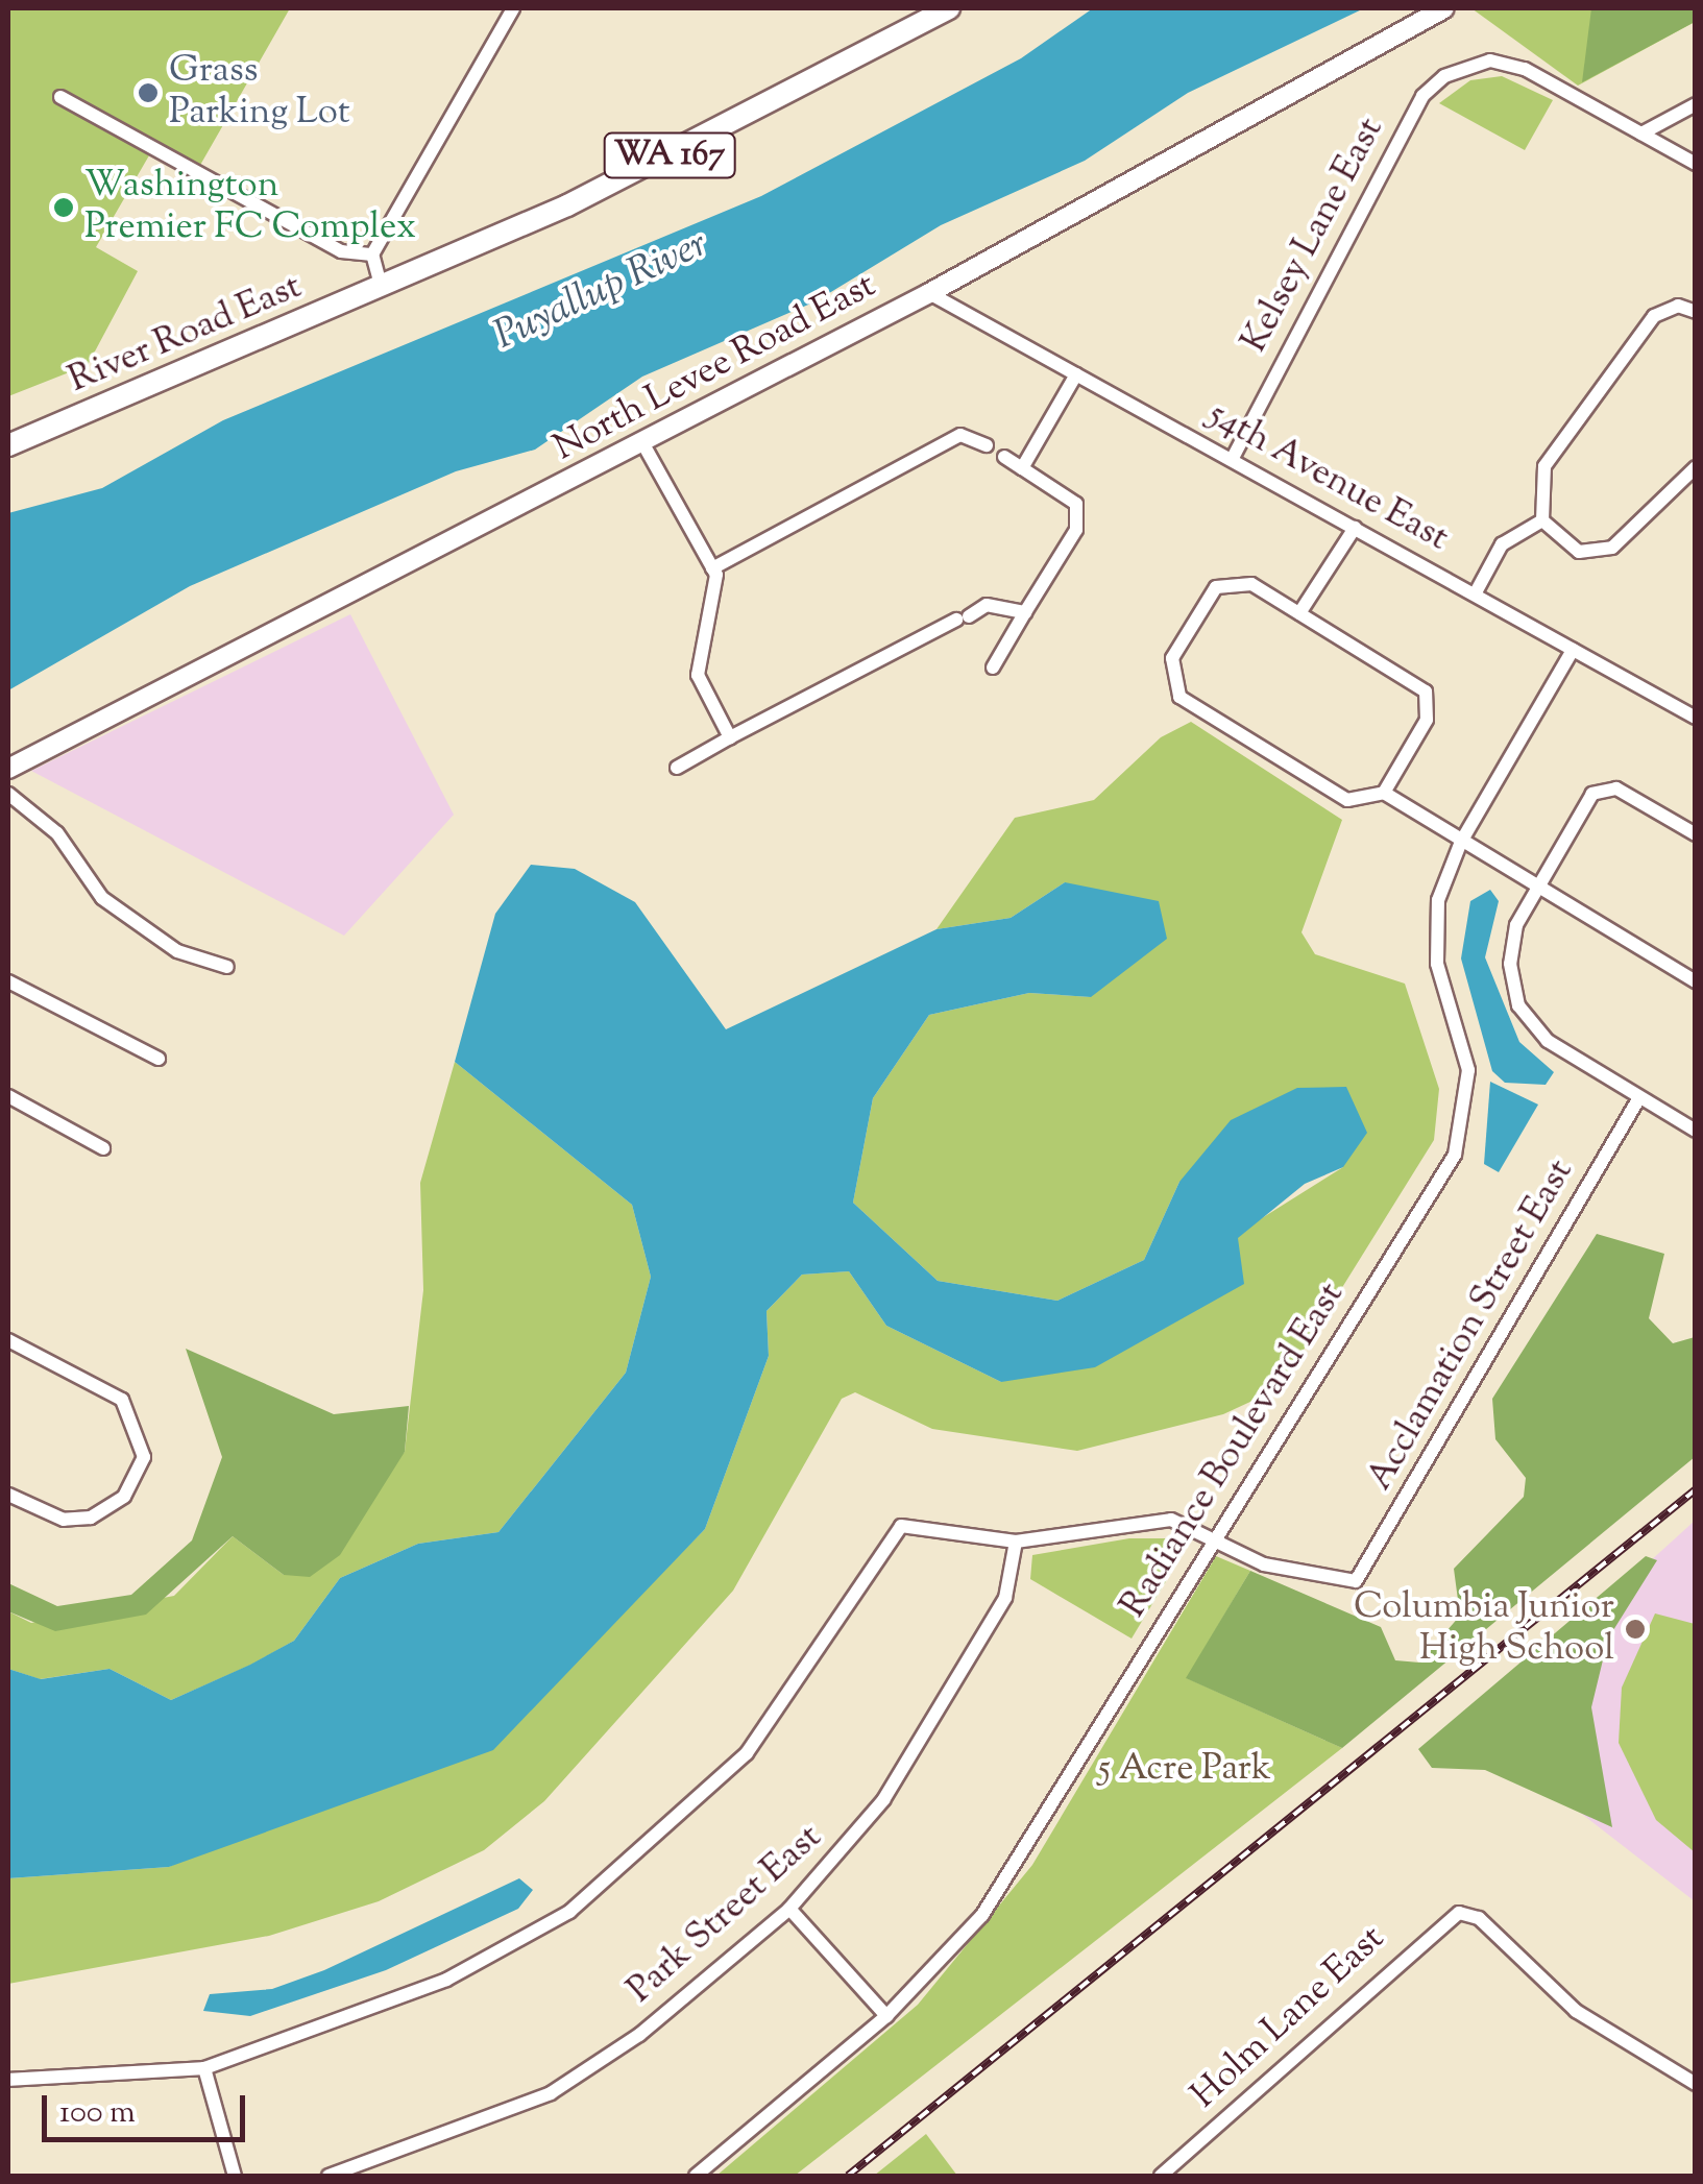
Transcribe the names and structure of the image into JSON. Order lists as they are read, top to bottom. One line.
{"streets":{"main road":["WA 167","River Road East"],"street":["Kelsey Lane East","North Levee Road East","54th Avenue East","Acclamation Street East","Radiance Boulevard East","Park Street East","Holm Lane East"]},"crossings":[["Kelsey Lane East","54th Avenue East"],["North Levee Road East","54th Avenue East"],["54th Avenue East","Radiance Boulevard East"],["Acclamation Street East","Radiance Boulevard East"]],"water":["Puyallup River"],"parks":["5 Acre Park"],"places":["Grass Parking Lot","Washington Premier FC Complex","Columbia Junior High School"],"scale_bar":"100 m"}
